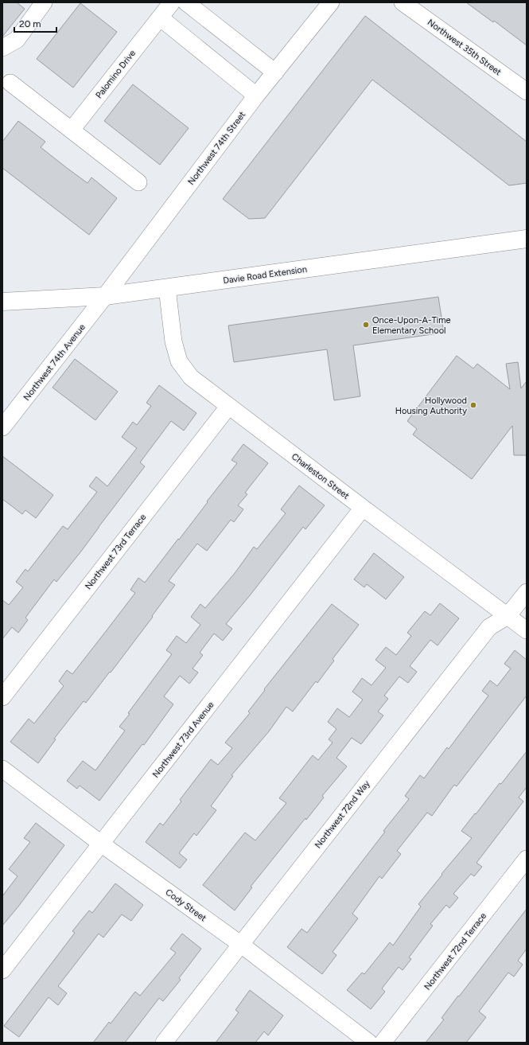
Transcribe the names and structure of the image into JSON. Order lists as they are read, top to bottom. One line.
{"streets":{"main road":["Davie Road Extension"],"street":["Northwest 35th Street","Palomino Drive","Northwest 74th Street","Northwest 74th Avenue","Charleston Street","Northwest 73rd Terrace","Northwest 73rd Avenue","Northwest 72nd Way","Cody Street","Northwest 72nd Terrace"]},"crossings":[["Northwest 74th Street","Davie Road Extension"],["Northwest 74th Street","Northwest 74th Avenue"],["Davie Road Extension","Northwest 74th Avenue"],["Davie Road Extension","Charleston Street"],["Charleston Street","Northwest 73rd Terrace"],["Charleston Street","Northwest 73rd Avenue"],["Charleston Street","Northwest 72nd Way"],["Northwest 73rd Avenue","Cody Street"],["Northwest 72nd Way","Cody Street"]],"places":["Once-Upon-A-Time Elementary School","Hollywood Housing Authority"],"scale_bar":"20 m"}
